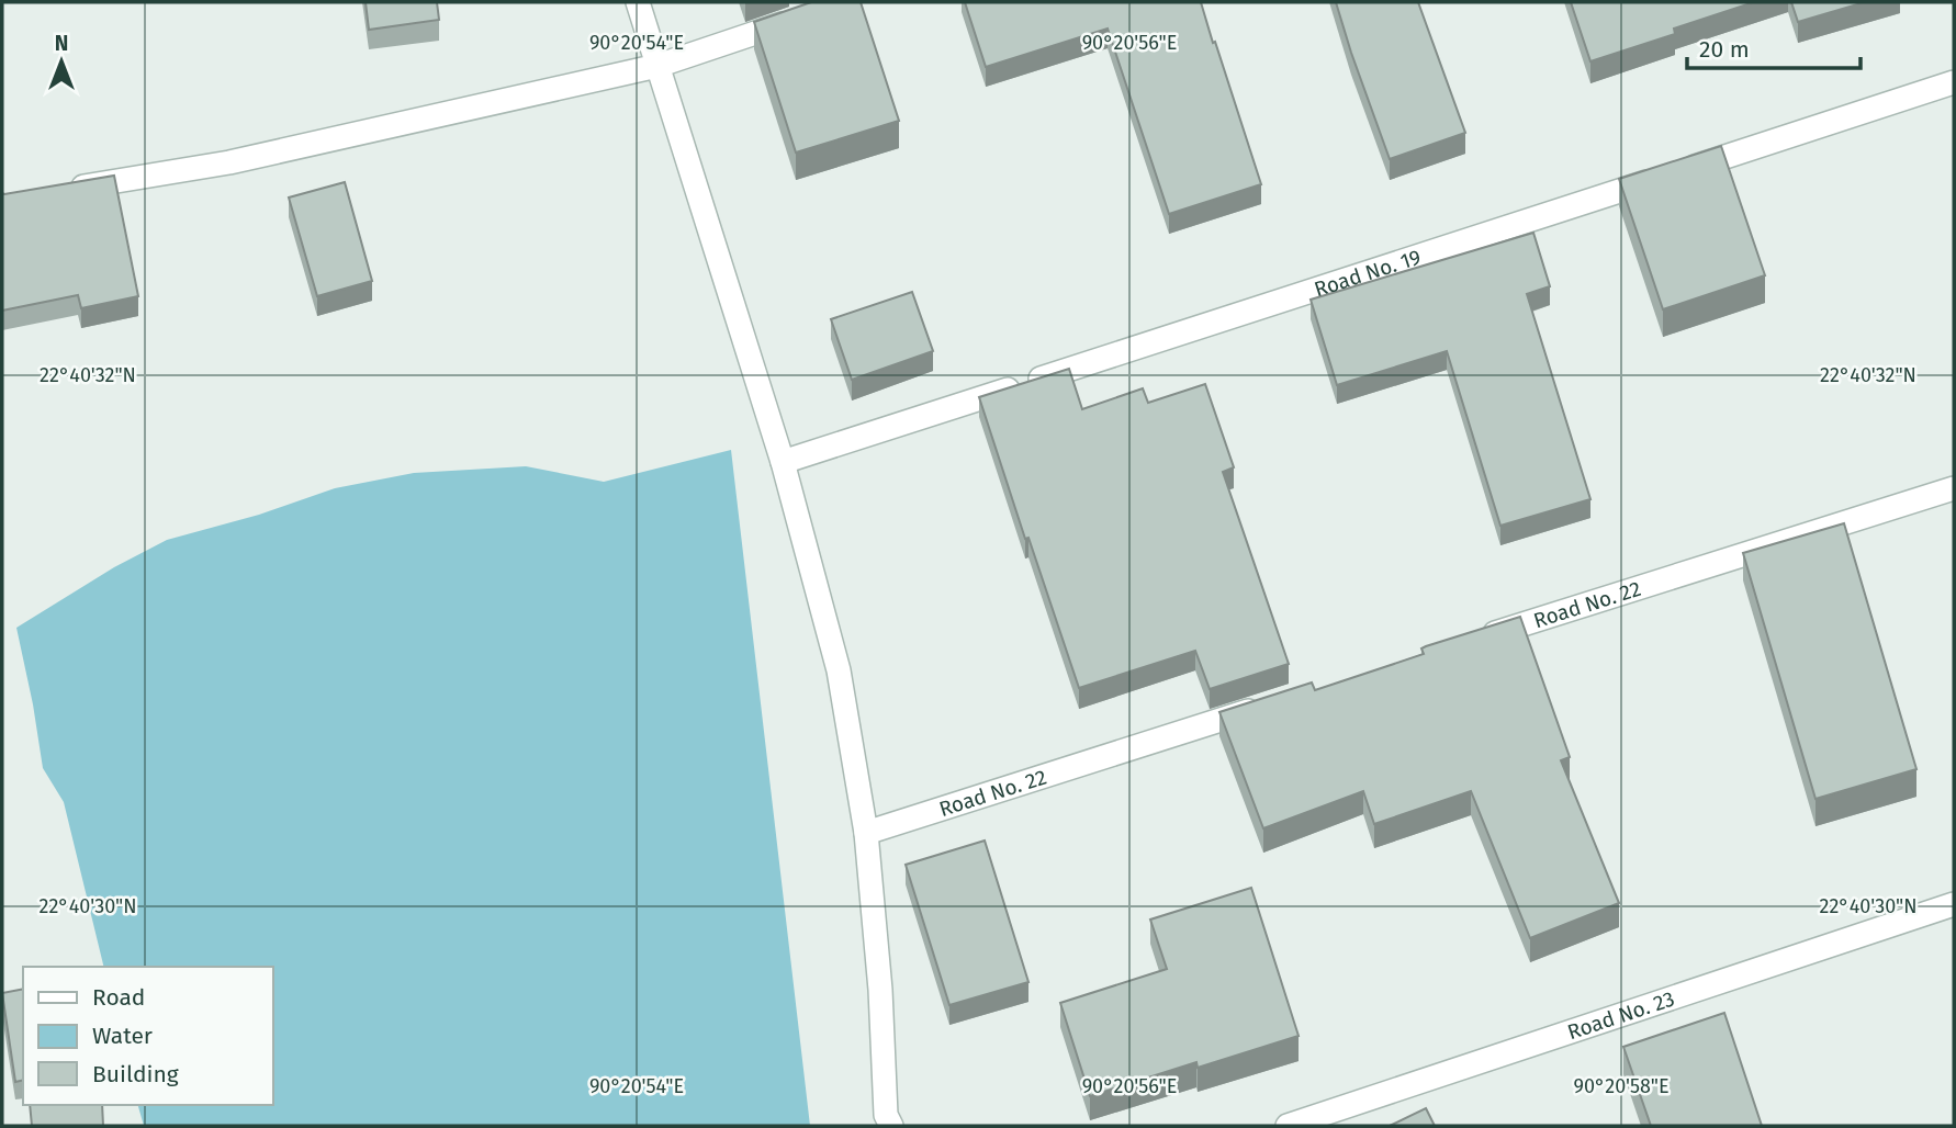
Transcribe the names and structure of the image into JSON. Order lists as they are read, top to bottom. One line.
{"streets":{"street":["Road No. 19","Road No. 22","Road No. 23"]},"legend":["Road","Water","Building"],"scale_bar":"20 m","north":"top","coordinates":["90°20'54\"E","90°20'56\"E","22°40'32\"N","22°40'30\"N","90°20'58\"E"]}
